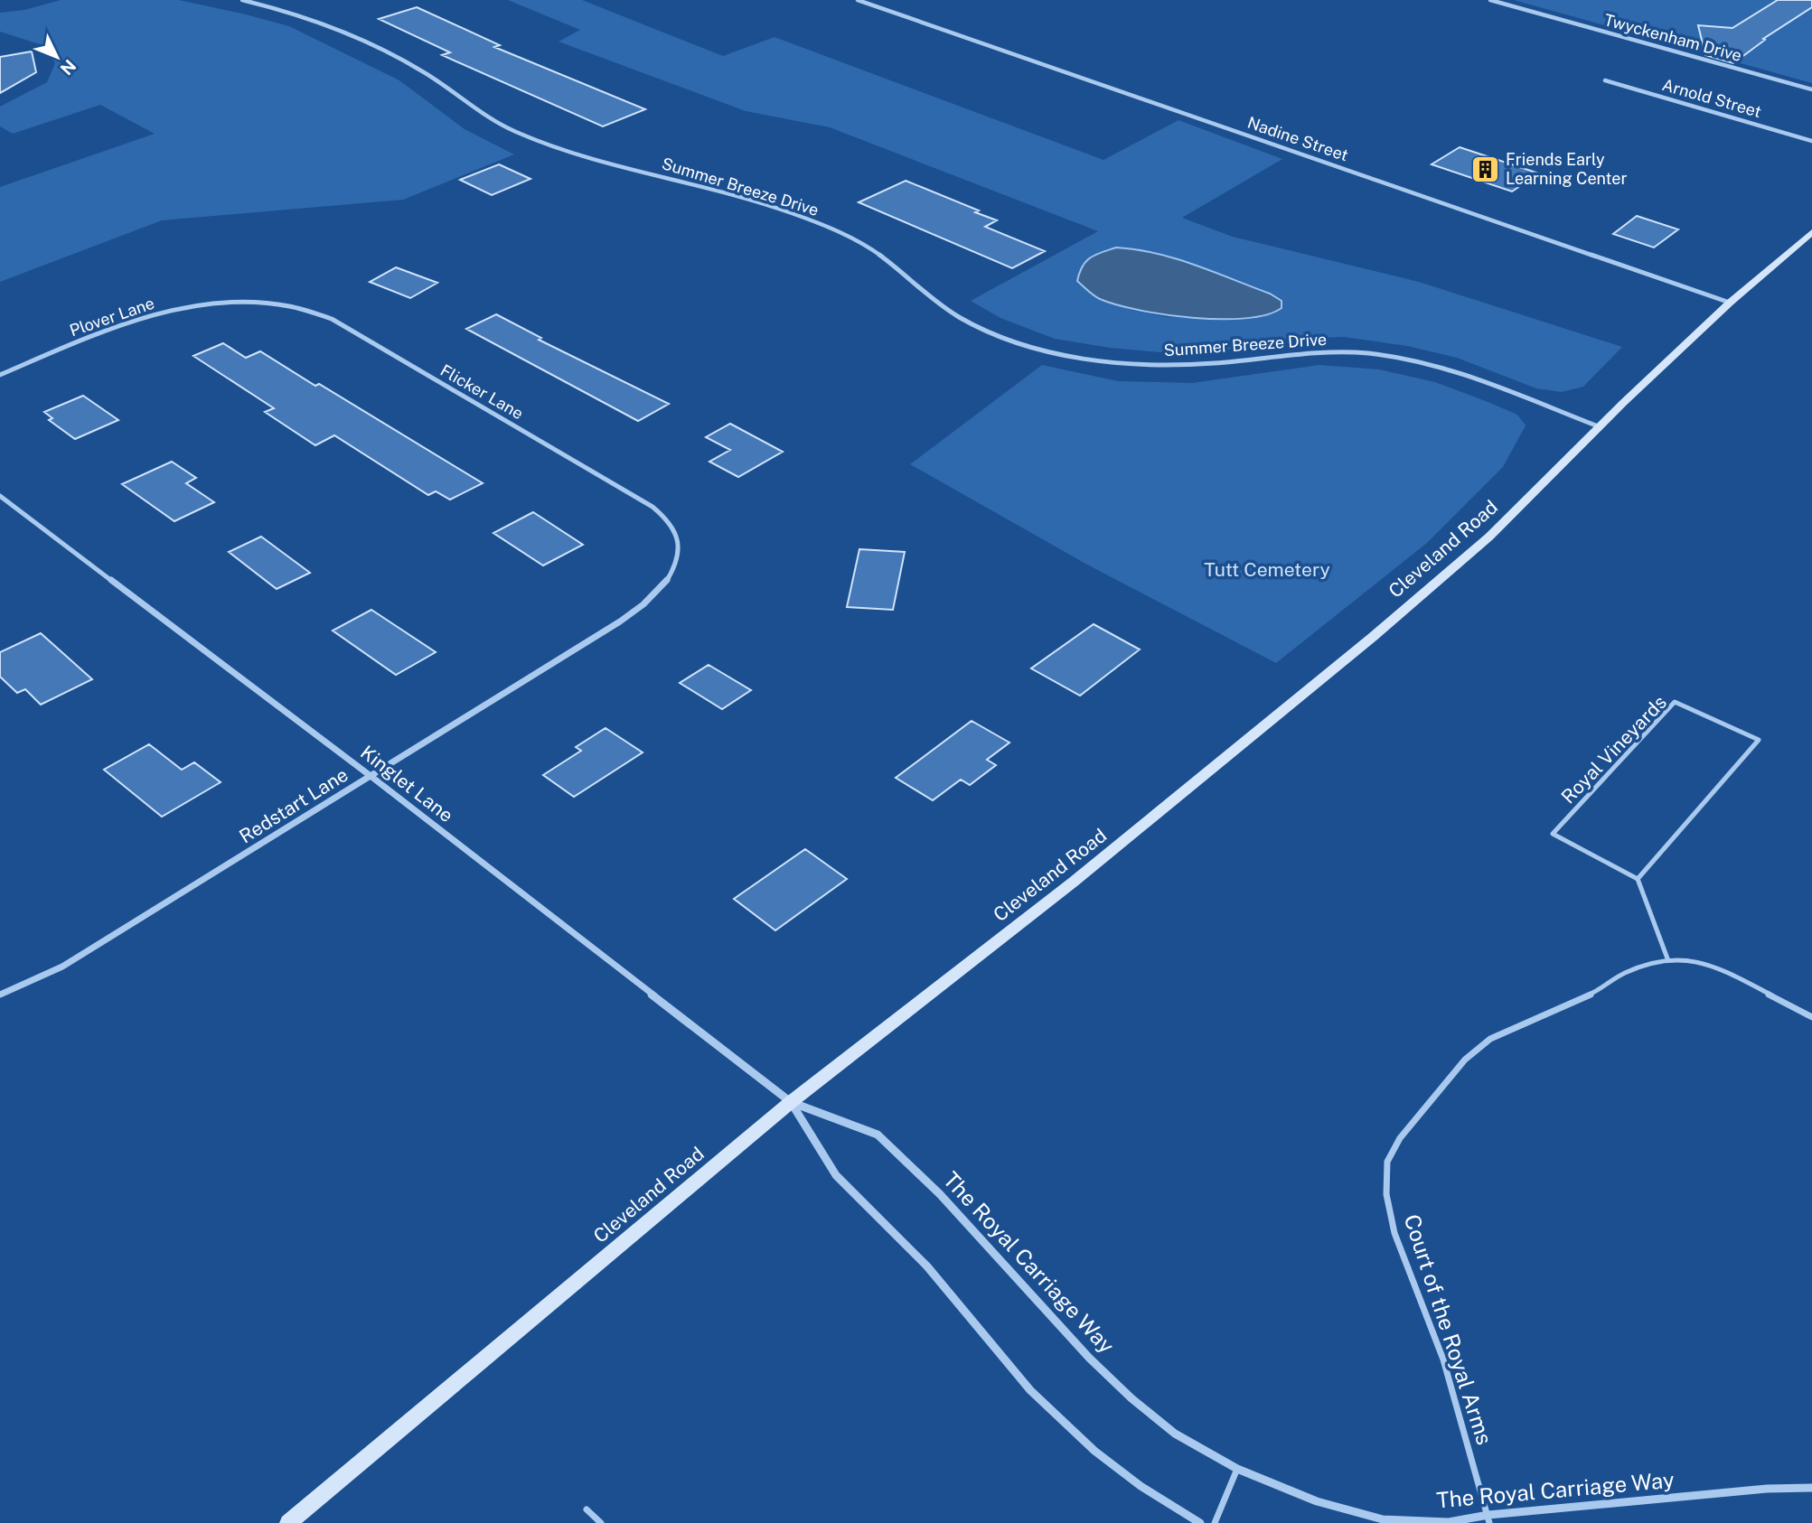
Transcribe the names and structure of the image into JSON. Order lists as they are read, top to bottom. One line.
{"streets":{"main road":["Cleveland Road"],"street":["Twyckenham Drive","Arnold Street","Nadine Street","Summer Breeze Drive","Plover Lane","Flicker Lane","Kinglet Lane","Redstart Lane","The Royal Carriage Way"],"lane":["Royal Vineyards","Court of the Royal Arms"]},"crossings":[["Nadine Street","Cleveland Road"],["Summer Breeze Drive","Cleveland Road"],["Plover Lane","Flicker Lane"],["Flicker Lane","Redstart Lane"],["Cleveland Road","Kinglet Lane"],["Cleveland Road","The Royal Carriage Way"],["Kinglet Lane","Redstart Lane"],["Kinglet Lane","The Royal Carriage Way"],["The Royal Carriage Way","Court of the Royal Arms"]],"parks":["Tutt Cemetery"],"places":{"building":["Friends Early Learning Center"]},"north":"bottom right"}
